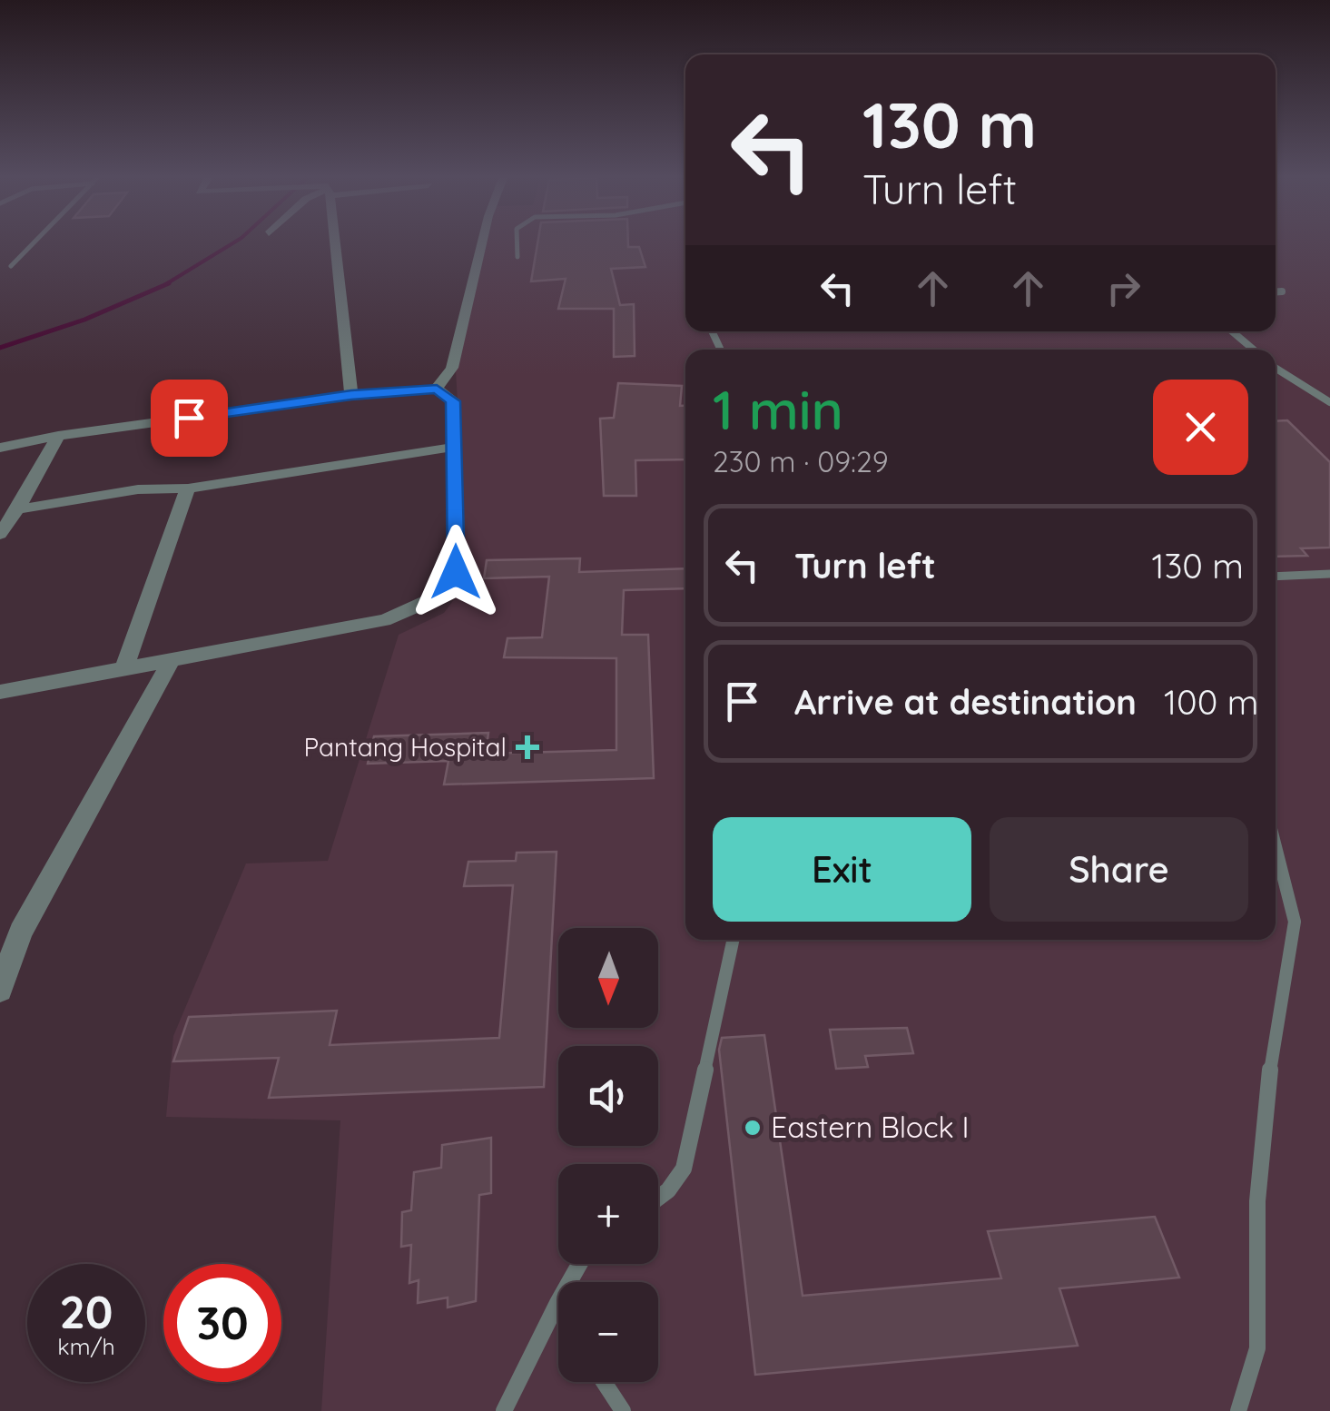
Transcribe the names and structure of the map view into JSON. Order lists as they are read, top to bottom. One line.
{"places":{"health":["Pantang Hospital"],"other":["Eastern Block I"]},"north":"bottom","page":{"turn":["130 m","Turn left"],"heading":["1 min","230 m · 09:29"],"list":[{"name":"Turn left","value":"130 m"},{"name":"Arrive at destination","value":"100 m"}],"buttons":["Exit","Share"],"map_buttons":["+","−"],"speed":"20 km/h","limit":"30"}}
